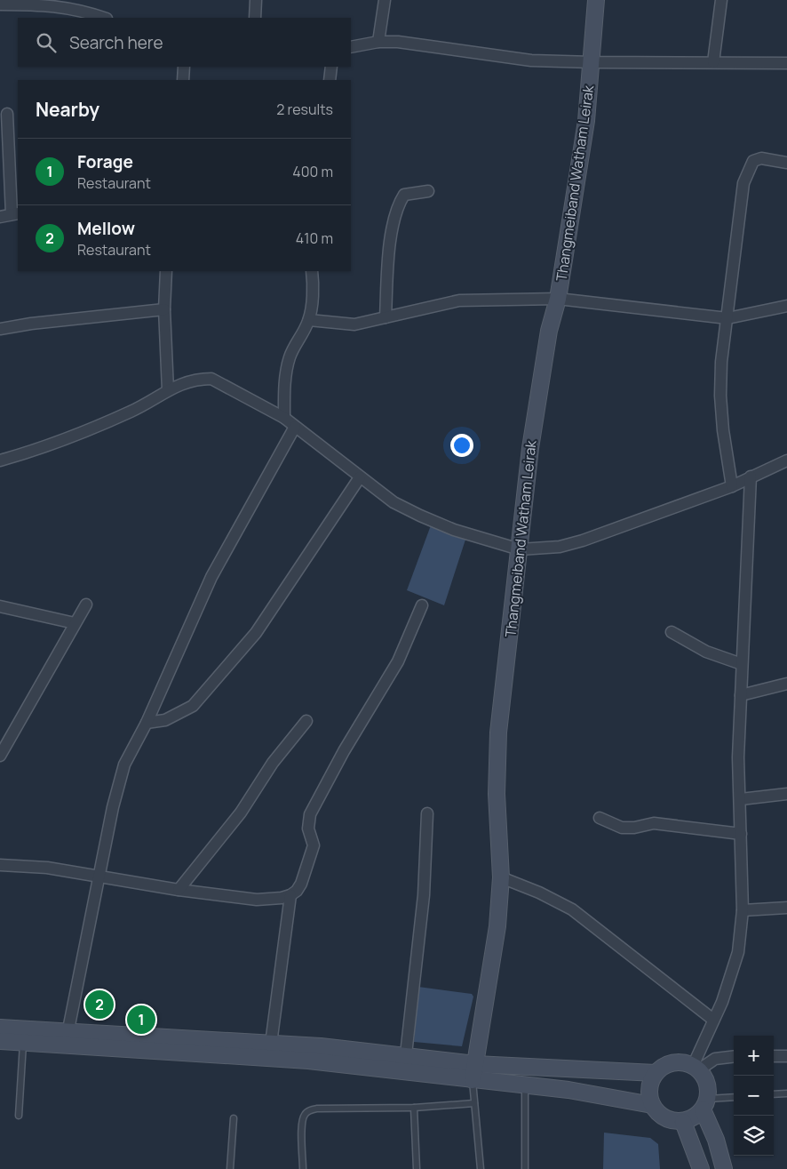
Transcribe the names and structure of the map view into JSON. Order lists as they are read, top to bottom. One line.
{"streets":{"main road":["Thangmeiband Watham Leirak"]},"page":{"search":"Search here","heading":["Nearby","2 results"],"list":[{"mark":"1","name":"Forage","note":"Restaurant","value":"400 m"},{"mark":"2","name":"Mellow","note":"Restaurant","value":"410 m"}],"pins":["2","1"],"map_buttons":["+","−"]}}
